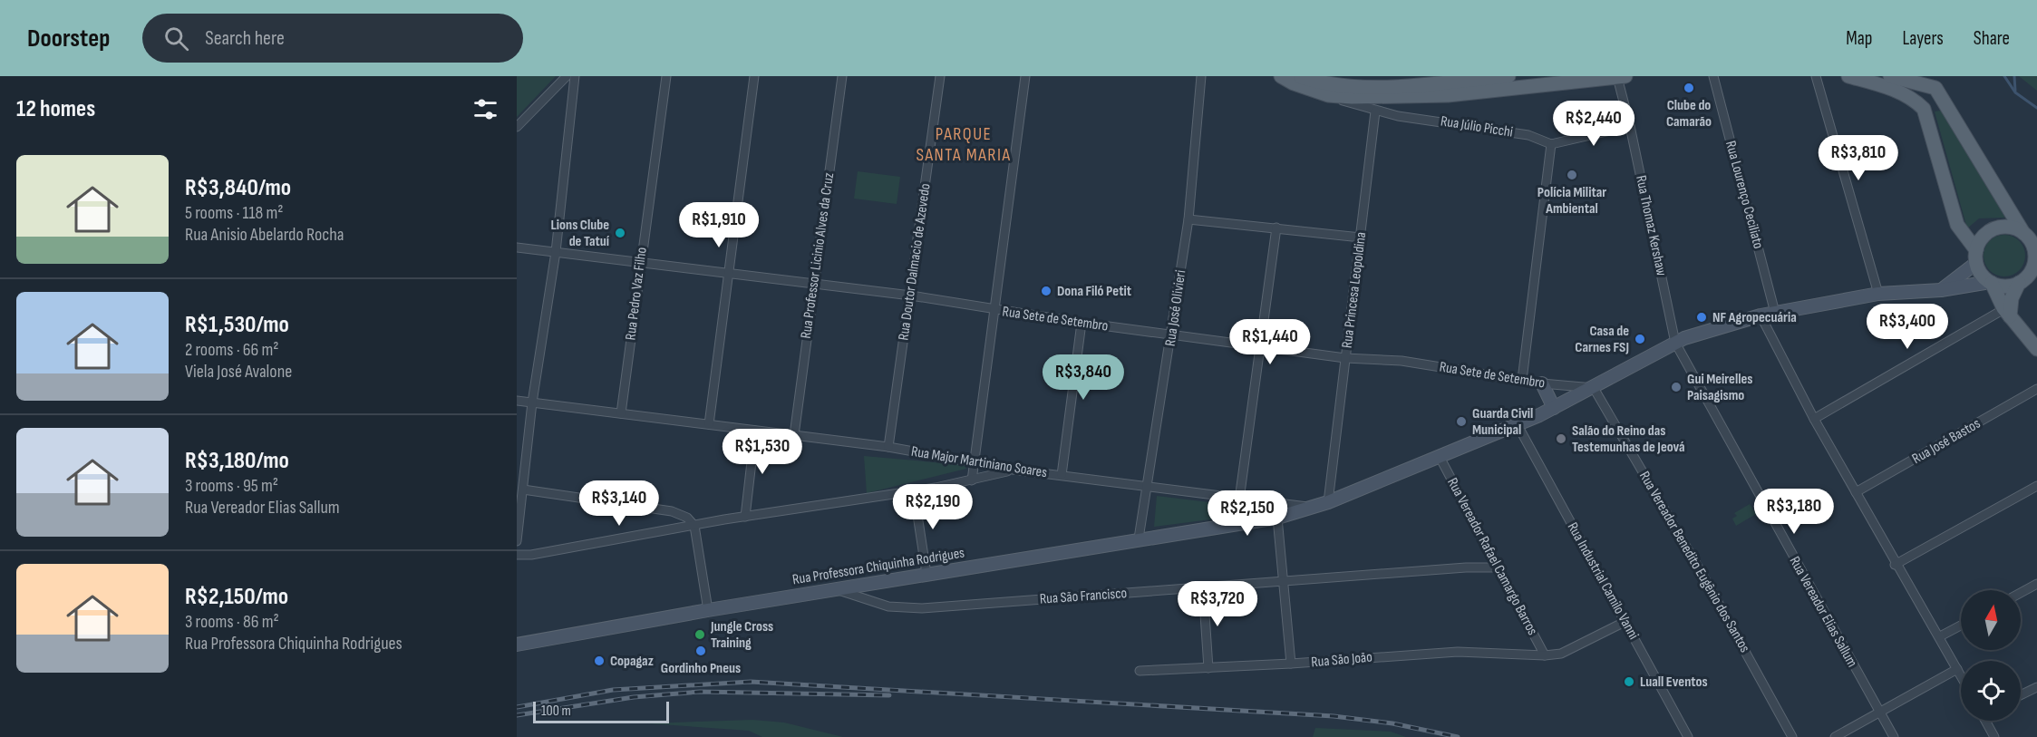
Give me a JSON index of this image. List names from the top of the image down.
{
  "streets": {
    "main road": ["Rua Professora Chiquinha Rodrigues"],
    "street": [
      "Rua Júlio Picchi",
      "Rua Lourenço Ceciliato",
      "Rua Thomaz Kershaw",
      "Rua Professor Licinio Alves da Cruz",
      "Rua Doutor Dalmacio de Azevedo",
      "Rua Princesa Leopoldina",
      "Rua Pedro Vaz Filho",
      "Rua José Olivieri",
      "Rua Sete de Setembro",
      "Rua José Bastos",
      "Rua Major Martiniano Soares",
      "Rua Vereador Rafael Camargo Barros",
      "Rua Vereador Benedito Eugênio dos Santos",
      "Rua Industrial Camilo Vanni",
      "Rua São Francisco",
      "Rua Vereador Elias Sallum",
      "Rua São João"
    ]
  },
  "crossings": [
    ["Rua Júlio Picchi", "Rua Princesa Leopoldina"],
    ["Rua Lourenço Ceciliato", "Rua Professora Chiquinha Rodrigues"],
    ["Rua Thomaz Kershaw", "Rua Professora Chiquinha Rodrigues"],
    ["Rua Thomaz Kershaw", "Rua Vereador Elias Sallum"],
    ["Rua Professor Licinio Alves da Cruz", "Rua Sete de Setembro"],
    ["Rua Professor Licinio Alves da Cruz", "Rua Major Martiniano Soares"],
    ["Rua Doutor Dalmacio de Azevedo", "Rua Sete de Setembro"],
    ["Rua Doutor Dalmacio de Azevedo", "Rua Major Martiniano Soares"],
    ["Rua Princesa Leopoldina", "Rua Sete de Setembro"],
    ["Rua Princesa Leopoldina", "Rua Professora Chiquinha Rodrigues"],
    ["Rua Pedro Vaz Filho", "Rua Sete de Setembro"],
    ["Rua Pedro Vaz Filho", "Rua Major Martiniano Soares"],
    ["Rua José Olivieri", "Rua Sete de Setembro"],
    ["Rua José Olivieri", "Rua Major Martiniano Soares"],
    ["Rua José Olivieri", "Rua Professora Chiquinha Rodrigues"],
    ["Rua Sete de Setembro", "Rua Vereador Benedito Eugênio dos Santos"],
    ["Rua Sete de Setembro", "Rua Professora Chiquinha Rodrigues"],
    ["Rua Major Martiniano Soares", "Rua Professora Chiquinha Rodrigues"],
    ["Rua Vereador Rafael Camargo Barros", "Rua Professora Chiquinha Rodrigues"],
    ["Rua Vereador Rafael Camargo Barros", "Rua São Francisco"],
    ["Rua Vereador Rafael Camargo Barros", "Rua São João"],
    ["Rua Vereador Benedito Eugênio dos Santos", "Rua Professora Chiquinha Rodrigues"],
    ["Rua Professora Chiquinha Rodrigues", "Rua Industrial Camilo Vanni"],
    ["Rua Professora Chiquinha Rodrigues", "Rua São Francisco"],
    ["Rua Professora Chiquinha Rodrigues", "Rua Vereador Elias Sallum"],
    ["Rua Industrial Camilo Vanni", "Rua São João"]
  ],
  "districts": ["PARQUE SANTA MARIA"],
  "places": [
    "Clube do Camarão",
    "Polícia Militar Ambiental",
    "Lions Clube de Tatuí",
    "Dona Filó Petit",
    "NF Agropecuária",
    "Casa de Carnes FSJ",
    "Gui Meirelles Paisagismo",
    "Guarda Civil Municipal",
    "Salão do Reino das Testemunhas de Jeová",
    "Jungle Cross Training",
    "Gordinho Pneus",
    "Copagaz",
    "Luall Eventos"
  ],
  "scale_bar": "100 m",
  "north": "top",
  "page": {
    "header": "Doorstep",
    "search": "Search here",
    "nav": ["Map", "Layers", "Share"],
    "heading": "12 homes",
    "price": [
      "R$2,440",
      "R$3,810",
      "R$1,910",
      "R$3,400",
      "R$1,440",
      "R$3,840",
      "R$1,530",
      "R$3,140",
      "R$2,190",
      "R$3,180",
      "R$2,150",
      "R$3,720"
    ],
    "list": [
      {
        "name": "R$3,840/mo",
        "note": "5 rooms · 118 m² · Rua Anisio Abelardo Rocha"
      },
      {
        "name": "R$1,530/mo",
        "note": "2 rooms · 66 m² · Viela José Avalone"
      },
      {
        "name": "R$3,180/mo",
        "note": "3 rooms · 95 m² · Rua Vereador Elias Sallum"
      },
      {
        "name": "R$2,150/mo",
        "note": "3 rooms · 86 m² · Rua Professora Chiquinha Rodrigues"
      }
    ],
    "scale": "100 m"
  }
}
